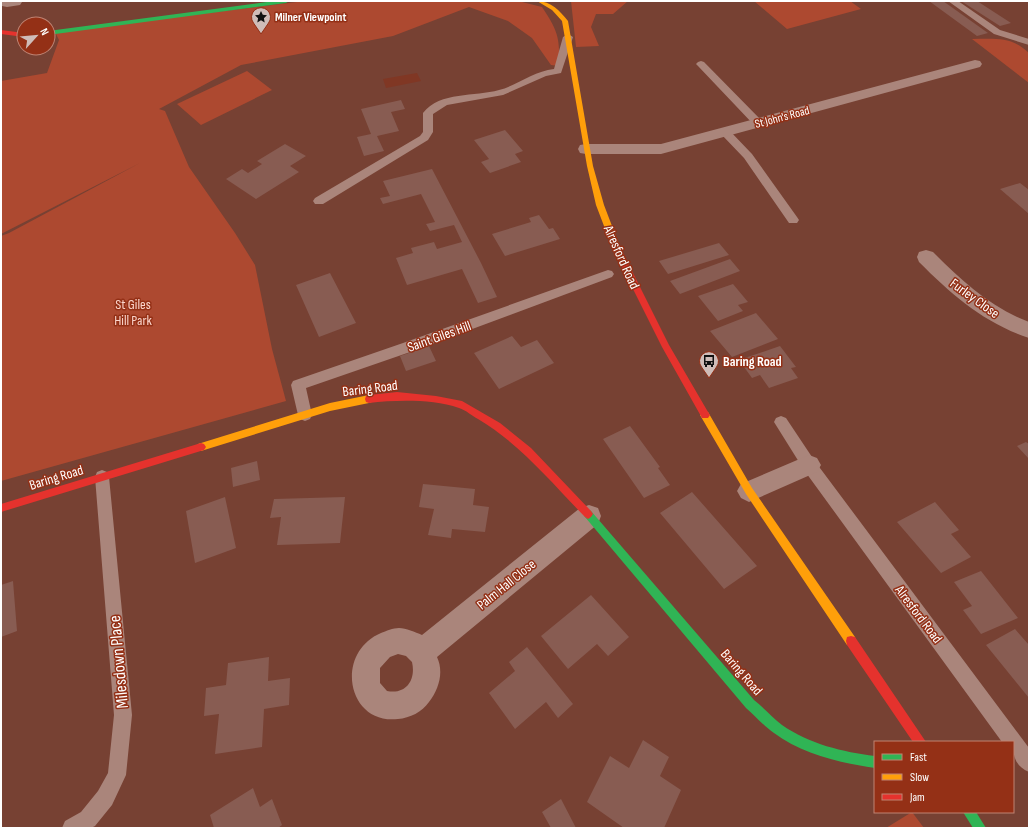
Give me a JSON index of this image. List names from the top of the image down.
{
  "streets": {
    "main road": ["Alresford Road", "Baring Road"],
    "street": ["St John's Road", "Furley Close", "Palm Hall Close"],
    "lane": ["Saint Giles Hill", "Milesdown Place"]
  },
  "crossings": [
    ["St John's Road", "Alresford Road"],
    ["Saint Giles Hill", "Baring Road"],
    ["Baring Road", "Palm Hall Close"],
    ["Baring Road", "Milesdown Place"]
  ],
  "parks": ["St Giles Hill Park"],
  "places": {
    "place": ["Milner Viewpoint"],
    "bus stop": ["Baring Road"]
  },
  "legend": ["Fast", "Slow", "Jam"],
  "north": "top right"
}
